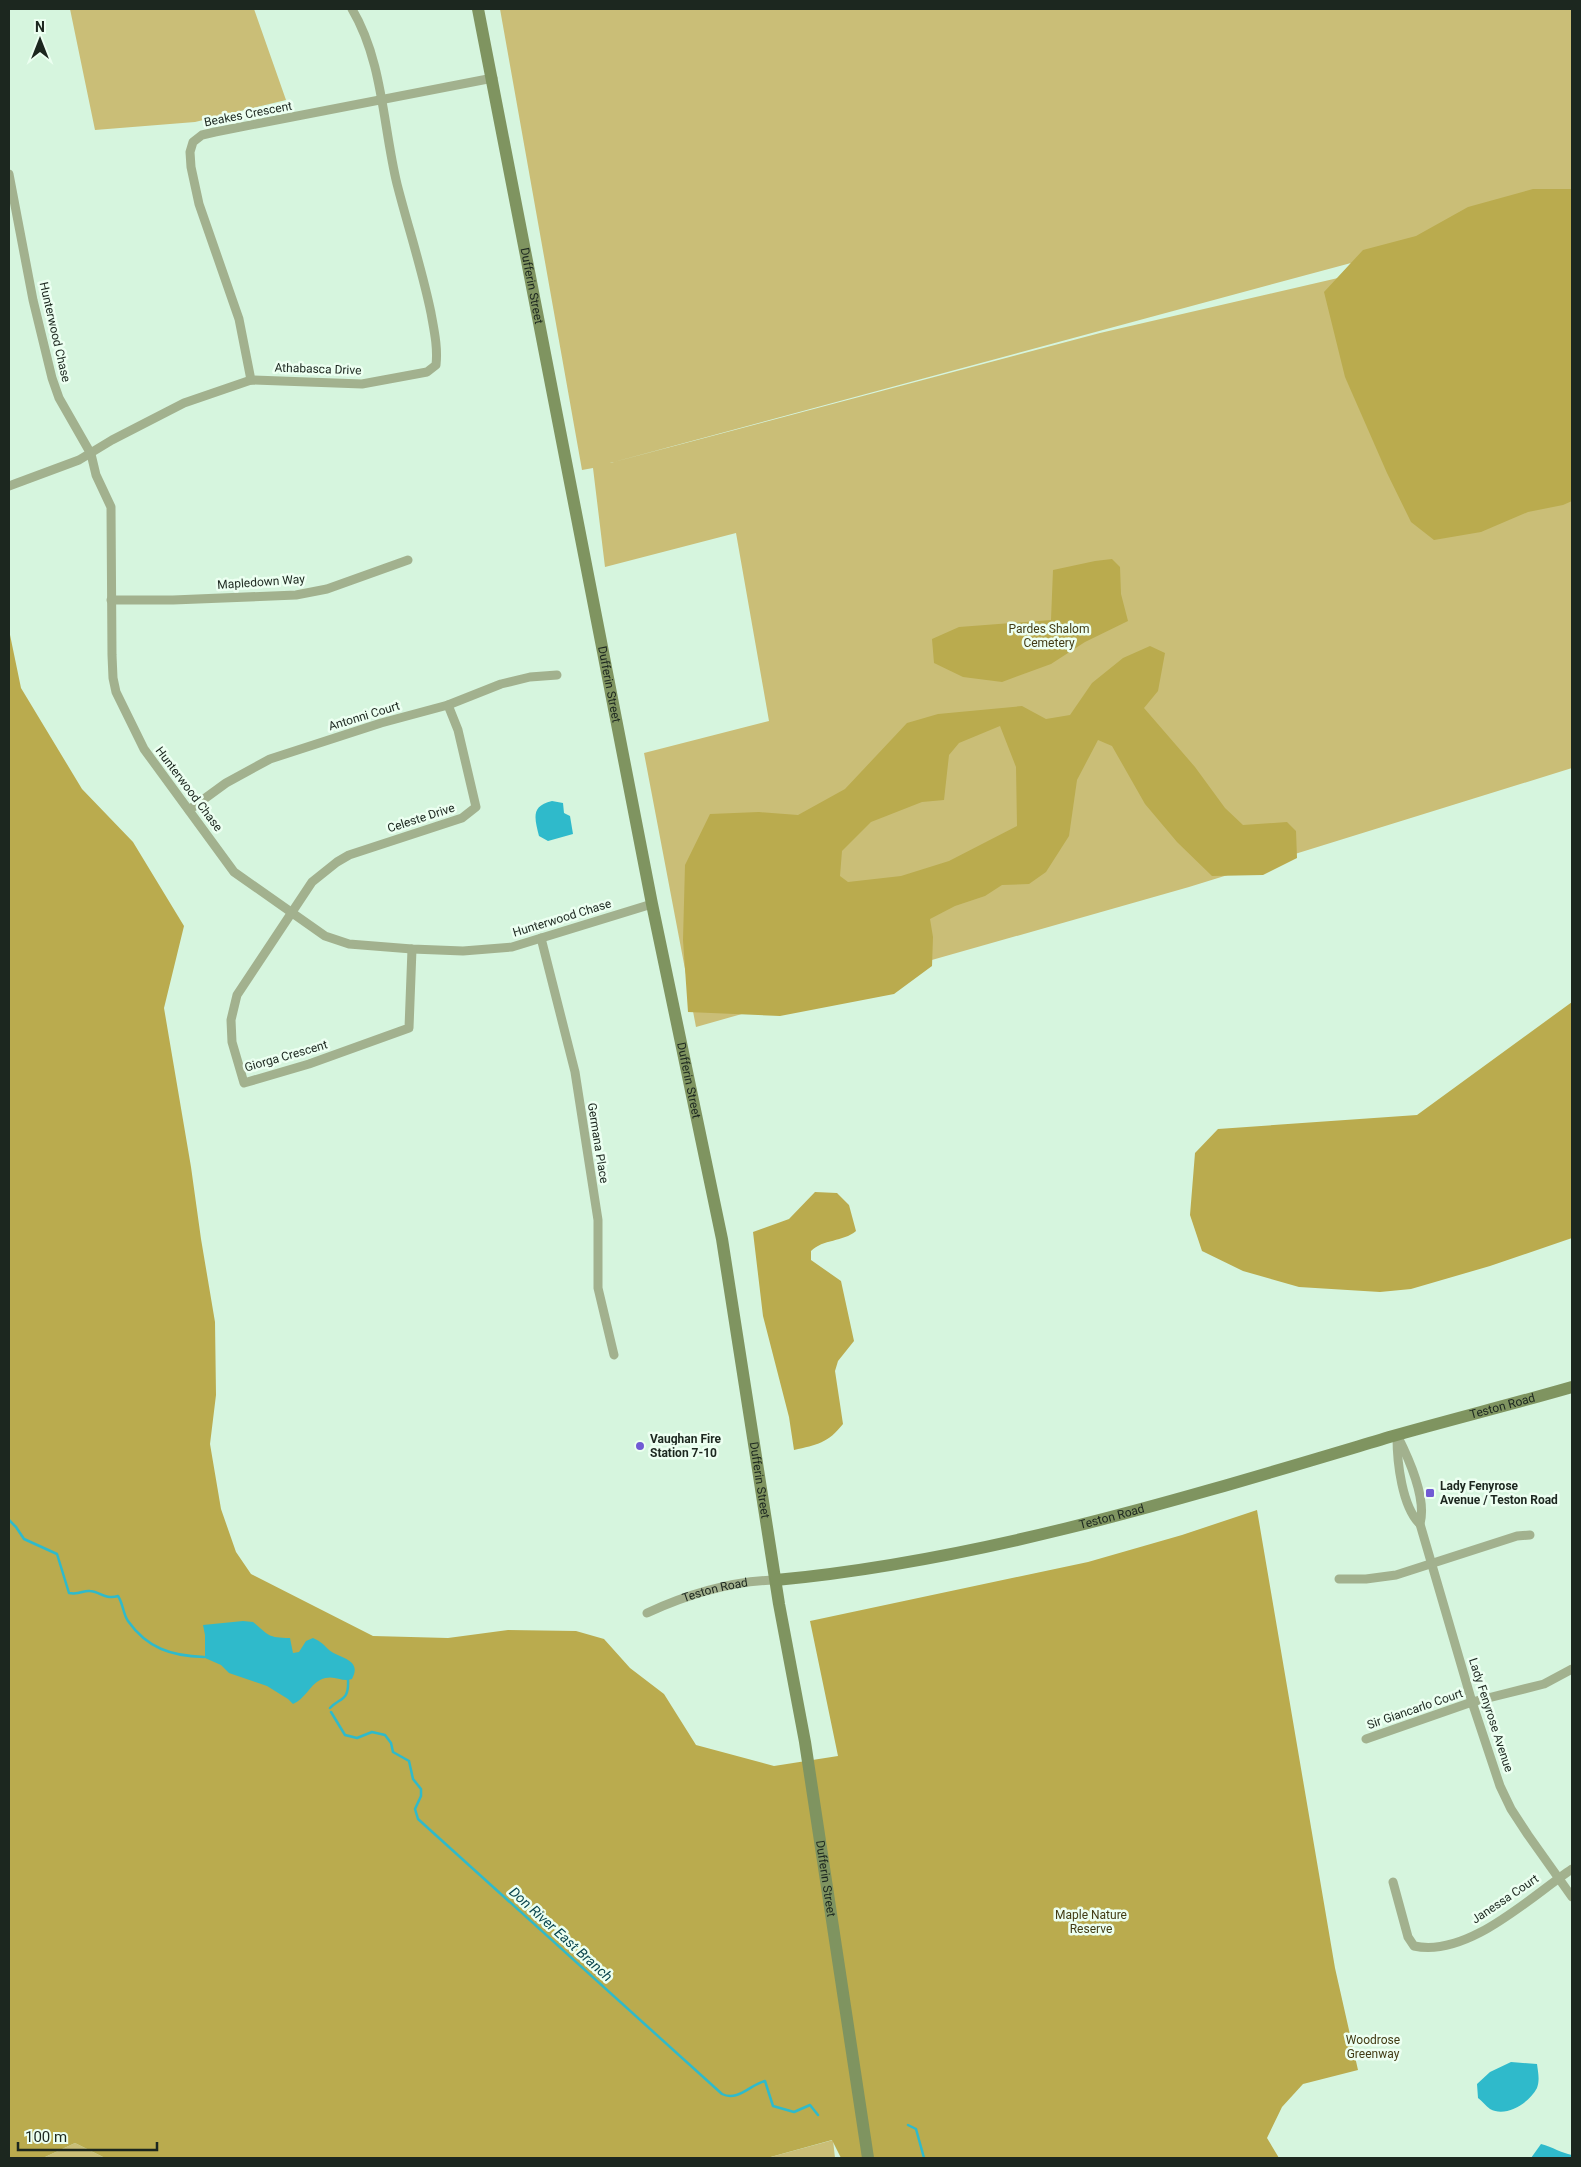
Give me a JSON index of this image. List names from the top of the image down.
{
  "streets": {
    "main road": ["Dufferin Street", "Teston Road"],
    "street": [
      "Beakes Crescent",
      "Hunterwood Chase",
      "Athabasca Drive",
      "Mapledown Way",
      "Antonni Court",
      "Celeste Drive",
      "Giorga Crescent",
      "Germana Place",
      "Sir Giancarlo Court",
      "Lady Fenyrose Avenue",
      "Janessa Court"
    ]
  },
  "crossings": [
    ["Beakes Crescent", "Dufferin Street"],
    ["Beakes Crescent", "Athabasca Drive"],
    ["Dufferin Street", "Hunterwood Chase"],
    ["Dufferin Street", "Teston Road"],
    ["Hunterwood Chase", "Athabasca Drive"],
    ["Hunterwood Chase", "Mapledown Way"],
    ["Hunterwood Chase", "Antonni Court"],
    ["Hunterwood Chase", "Celeste Drive"],
    ["Hunterwood Chase", "Giorga Crescent"],
    ["Hunterwood Chase", "Germana Place"],
    ["Antonni Court", "Celeste Drive"],
    ["Celeste Drive", "Giorga Crescent"],
    ["Teston Road", "Lady Fenyrose Avenue"],
    ["Sir Giancarlo Court", "Lady Fenyrose Avenue"],
    ["Lady Fenyrose Avenue", "Janessa Court"]
  ],
  "water": ["Don River East Branch"],
  "parks": ["Pardes Shalom Cemetery", "Maple Nature Reserve", "Woodrose Greenway"],
  "places": {
    "other": ["Vaughan Fire Station 7-10"],
    "transit": ["Lady Fenyrose Avenue / Teston Road"]
  },
  "scale_bar": "100 m",
  "north": "top"
}
